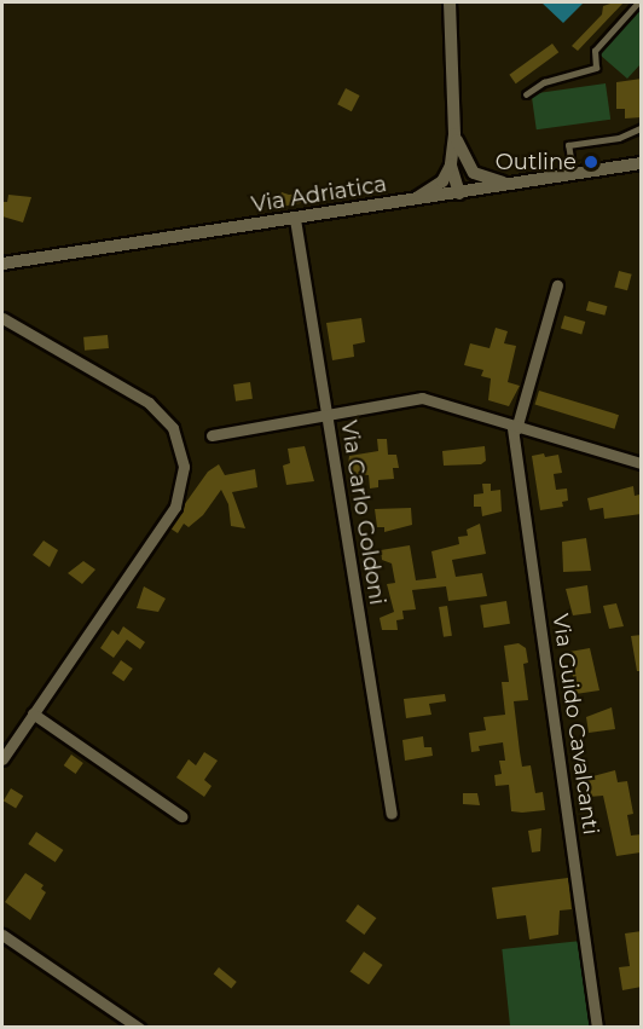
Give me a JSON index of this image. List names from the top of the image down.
{
  "streets": {
    "street": ["Via Adriatica", "Via Carlo Goldoni", "Via Guido Cavalcanti"]
  },
  "crossings": [
    ["Via Adriatica", "Via Carlo Goldoni"]
  ],
  "places": ["Outline"]
}
